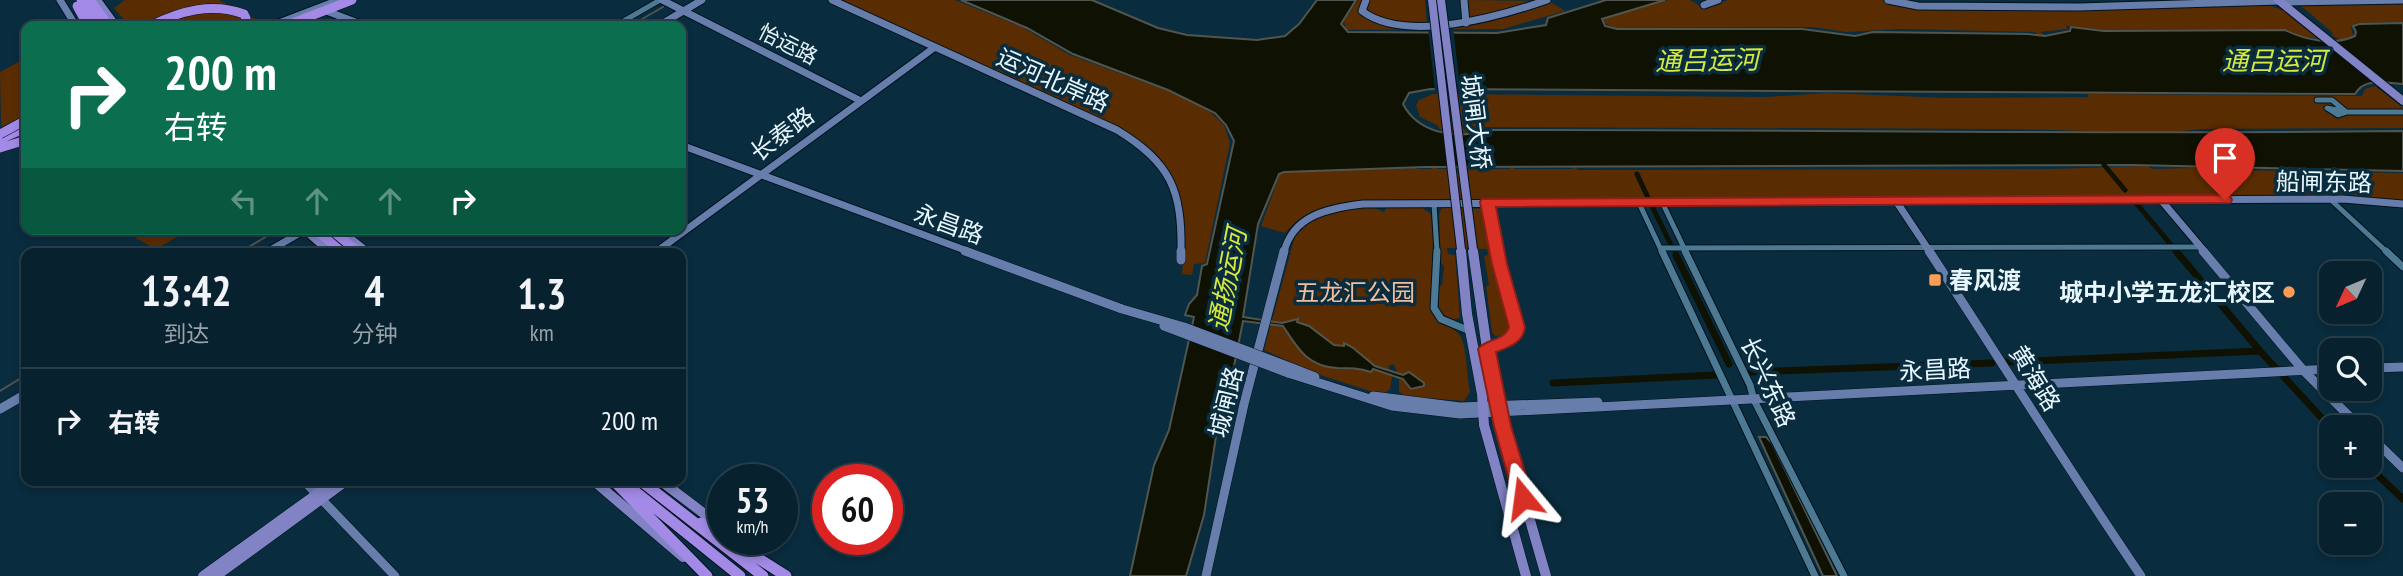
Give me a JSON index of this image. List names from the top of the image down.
{
  "streets": {
    "main road": ["城闸大桥"],
    "street": [
      "怡运路",
      "运河北岸路",
      "长泰路",
      "船闸东路",
      "永昌路",
      "黄海路",
      "长兴东路",
      "城闸路"
    ]
  },
  "crossings": [
    ["怡运路", "长泰路"],
    ["运河北岸路", "长泰路"],
    ["城闸大桥", "永昌路"],
    ["长泰路", "永昌路"],
    ["船闸东路", "黄海路"],
    ["船闸东路", "长兴东路"],
    ["船闸东路", "城闸路"],
    ["永昌路", "黄海路"],
    ["永昌路", "长兴东路"]
  ],
  "water": ["通吕运河", "通扬运河"],
  "parks": ["五龙汇公园"],
  "places": {
    "transit": ["春风渡"],
    "other": ["城中小学五龙汇校区"]
  },
  "north": "bottom left",
  "page": {
    "turn": ["200 m", "右转"],
    "eta": [
      "13:42",
      "到达",
      "4",
      "分钟",
      "1.3",
      "km"
    ],
    "map_buttons": ["+", "−"],
    "list": [
      {
        "name": "右转",
        "value": "200 m"
      }
    ],
    "speed": "53 km/h",
    "limit": "60"
  }
}
